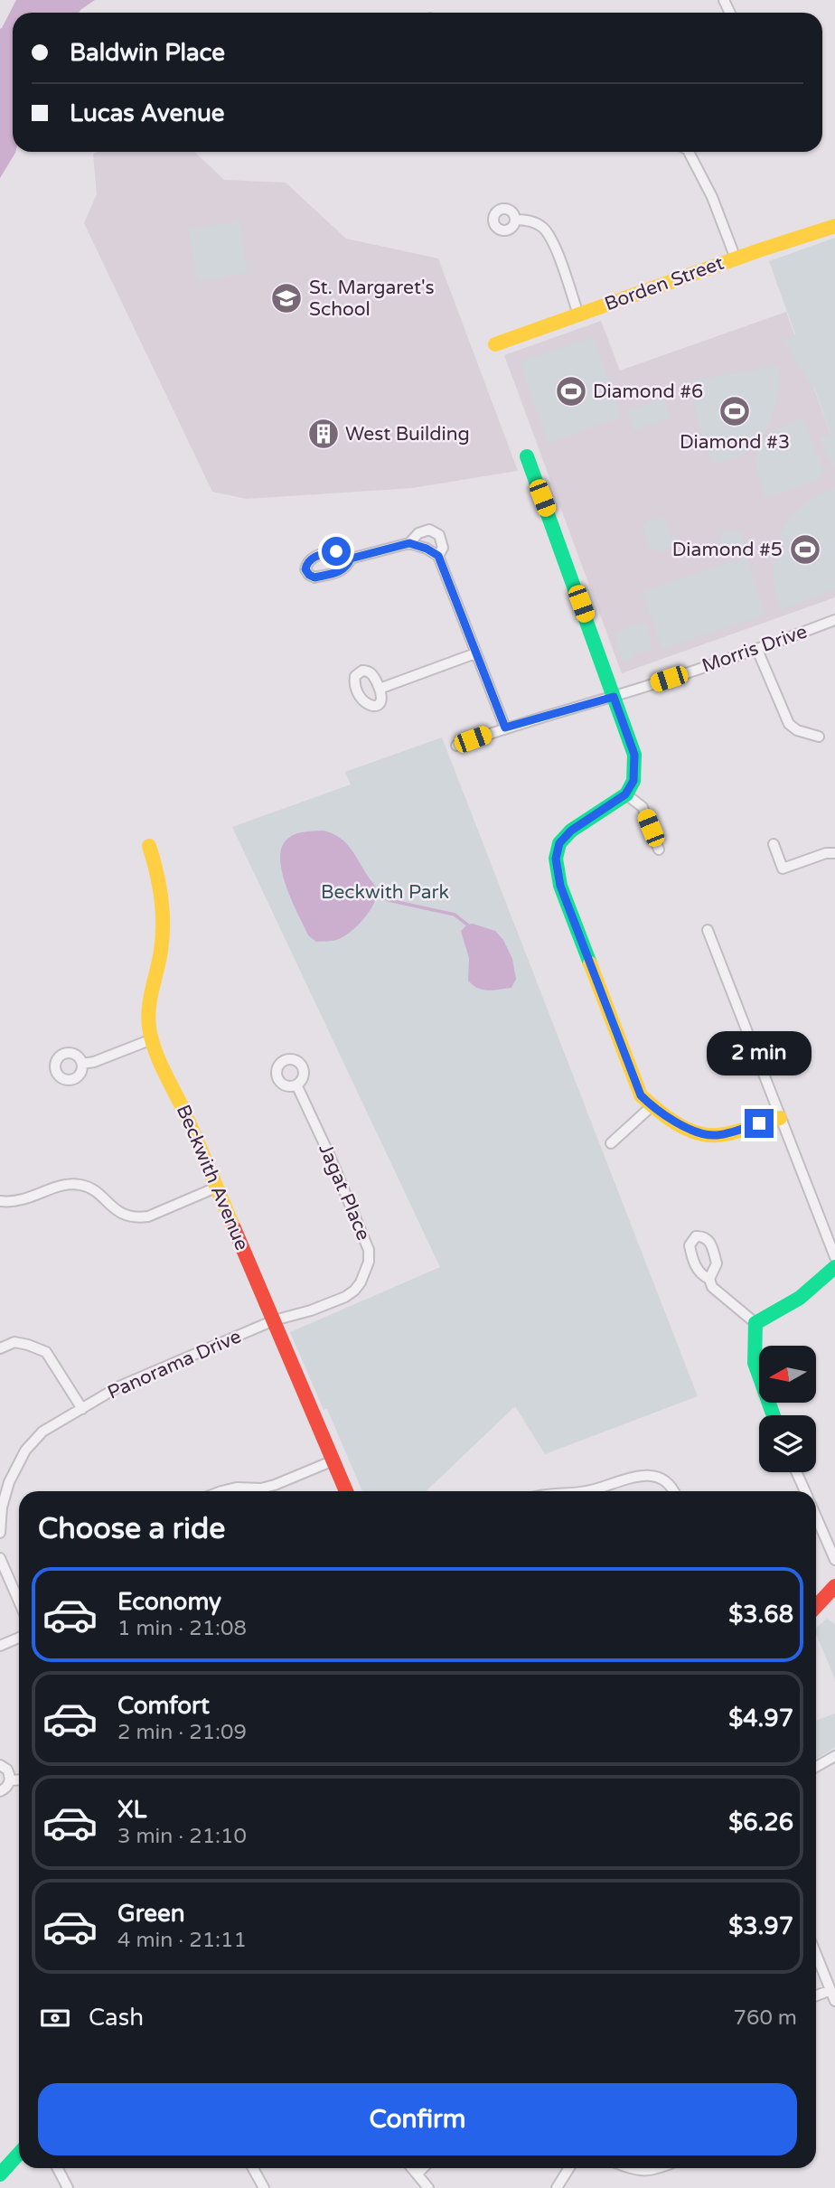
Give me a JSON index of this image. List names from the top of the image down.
{
  "streets": {
    "street": [
      "Borden Street",
      "Morris Drive",
      "Beckwith Avenue",
      "Jagat Place",
      "Panorama Drive"
    ]
  },
  "crossings": [
    ["Beckwith Avenue", "Jagat Place"],
    ["Beckwith Avenue", "Panorama Drive"],
    ["Jagat Place", "Panorama Drive"]
  ],
  "parks": ["Beckwith Park"],
  "places": {
    "school or university": ["St. Margaret's School"],
    "sports": ["Diamond #6", "Diamond #3", "Diamond #5"],
    "building": ["West Building"]
  },
  "north": "left",
  "page": {
    "banner": ["Baldwin Place", "Lucas Avenue"],
    "bubble": "2 min",
    "heading": "Choose a ride",
    "list": [
      {
        "name": "Economy",
        "note": "1 min · 21:08",
        "value": "$3.68"
      },
      {
        "name": "Comfort",
        "note": "2 min · 21:09",
        "value": "$4.97"
      },
      {
        "name": "XL",
        "note": "3 min · 21:10",
        "value": "$6.26"
      },
      {
        "name": "Green",
        "note": "4 min · 21:11",
        "value": "$3.97"
      }
    ],
    "pay": ["Cash", "760 m"],
    "buttons": "Confirm"
  }
}
